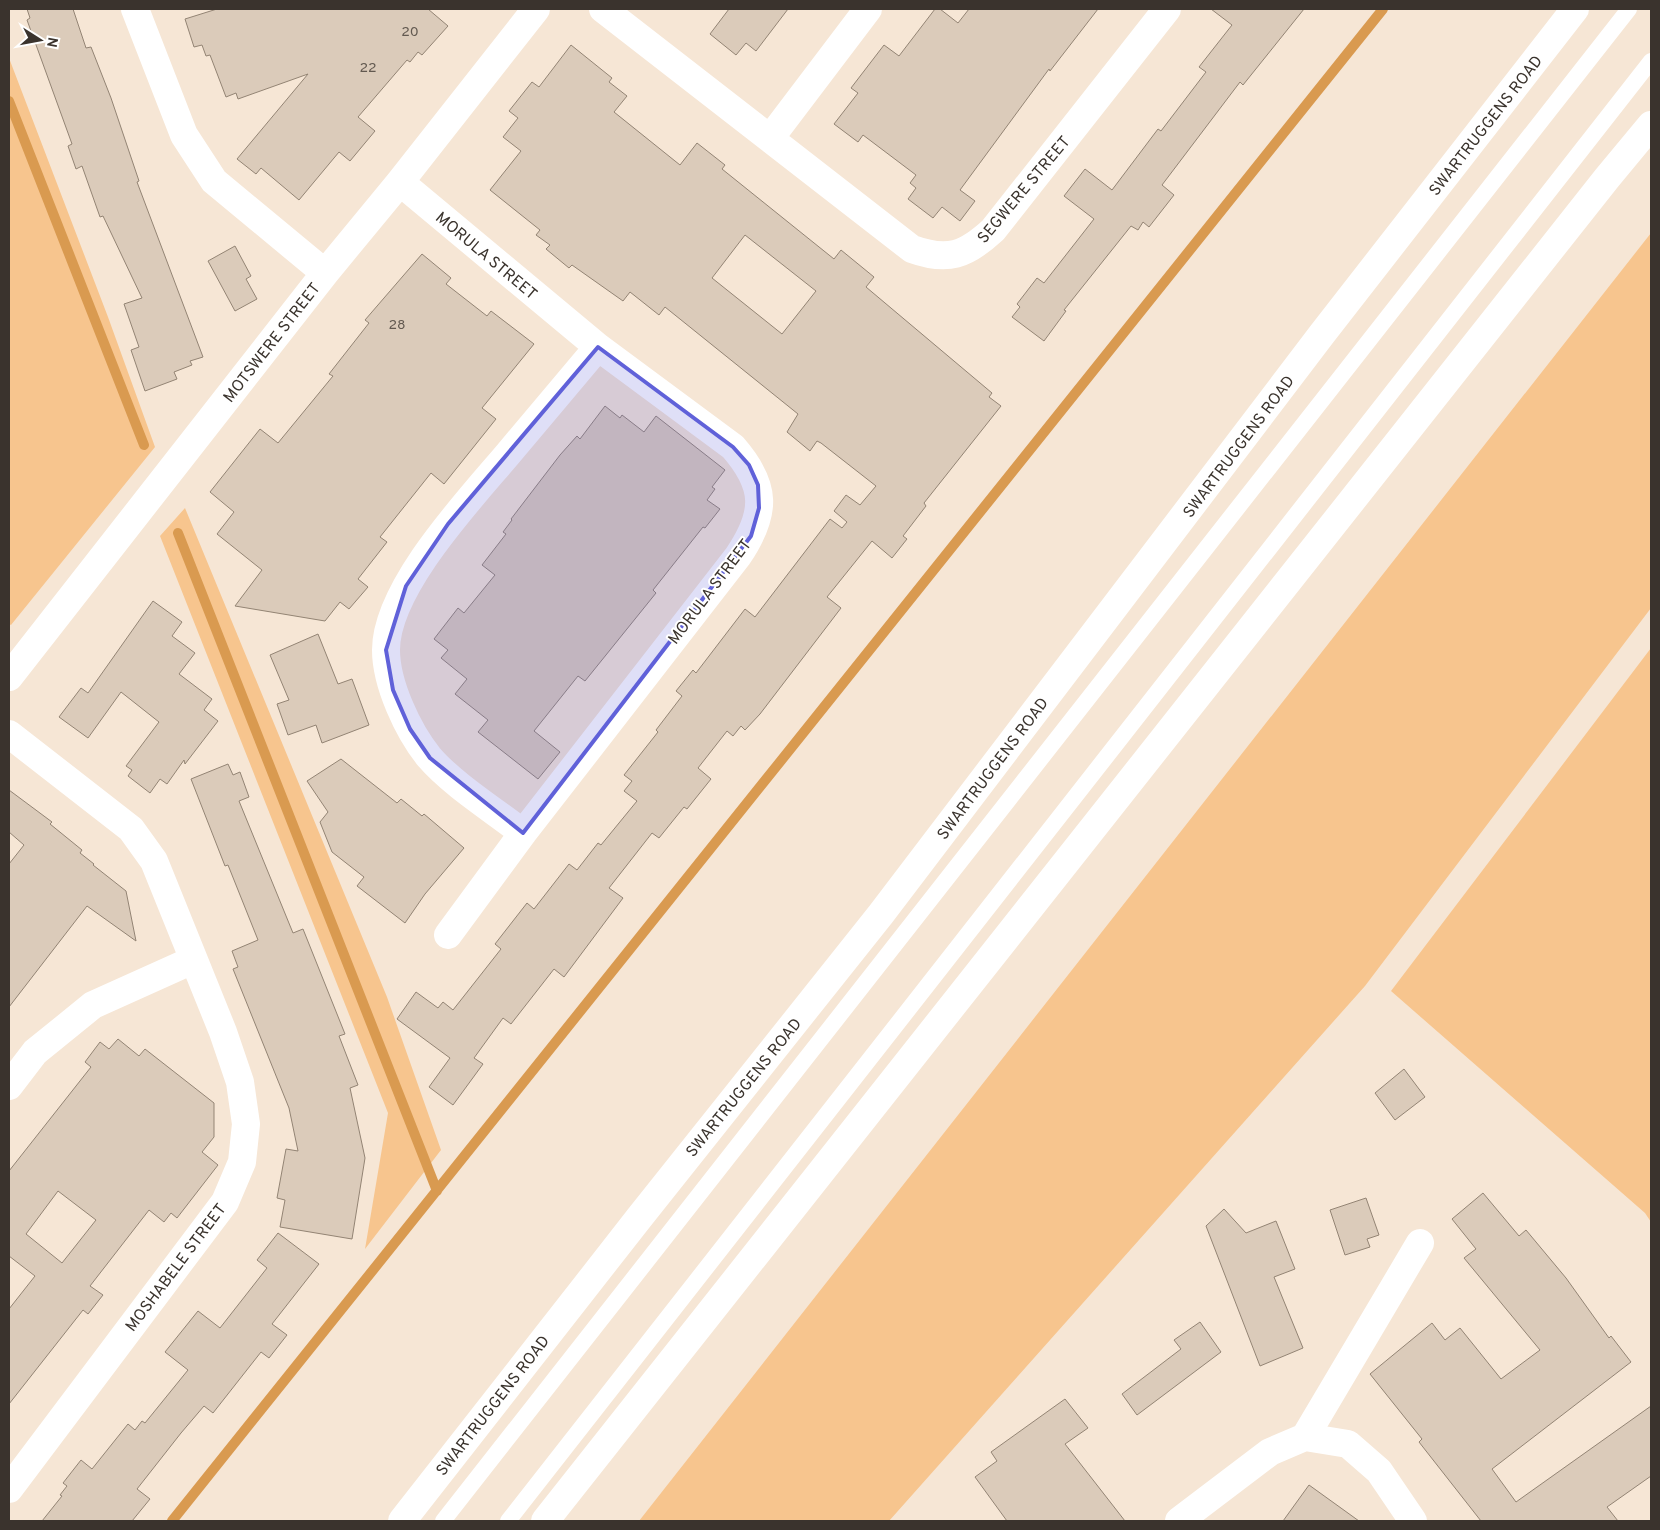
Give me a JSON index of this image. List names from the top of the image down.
{
  "streets": {
    "street": [
      "SWARTRUGGENS ROAD",
      "SEGWERE STREET",
      "MORULA STREET",
      "MOTSWERE STREET",
      "MOSHABELE STREET"
    ]
  },
  "crossings": [
    ["MORULA STREET", "MOTSWERE STREET"]
  ],
  "house_numbers": ["20", "22", "28"],
  "north": "right"
}
